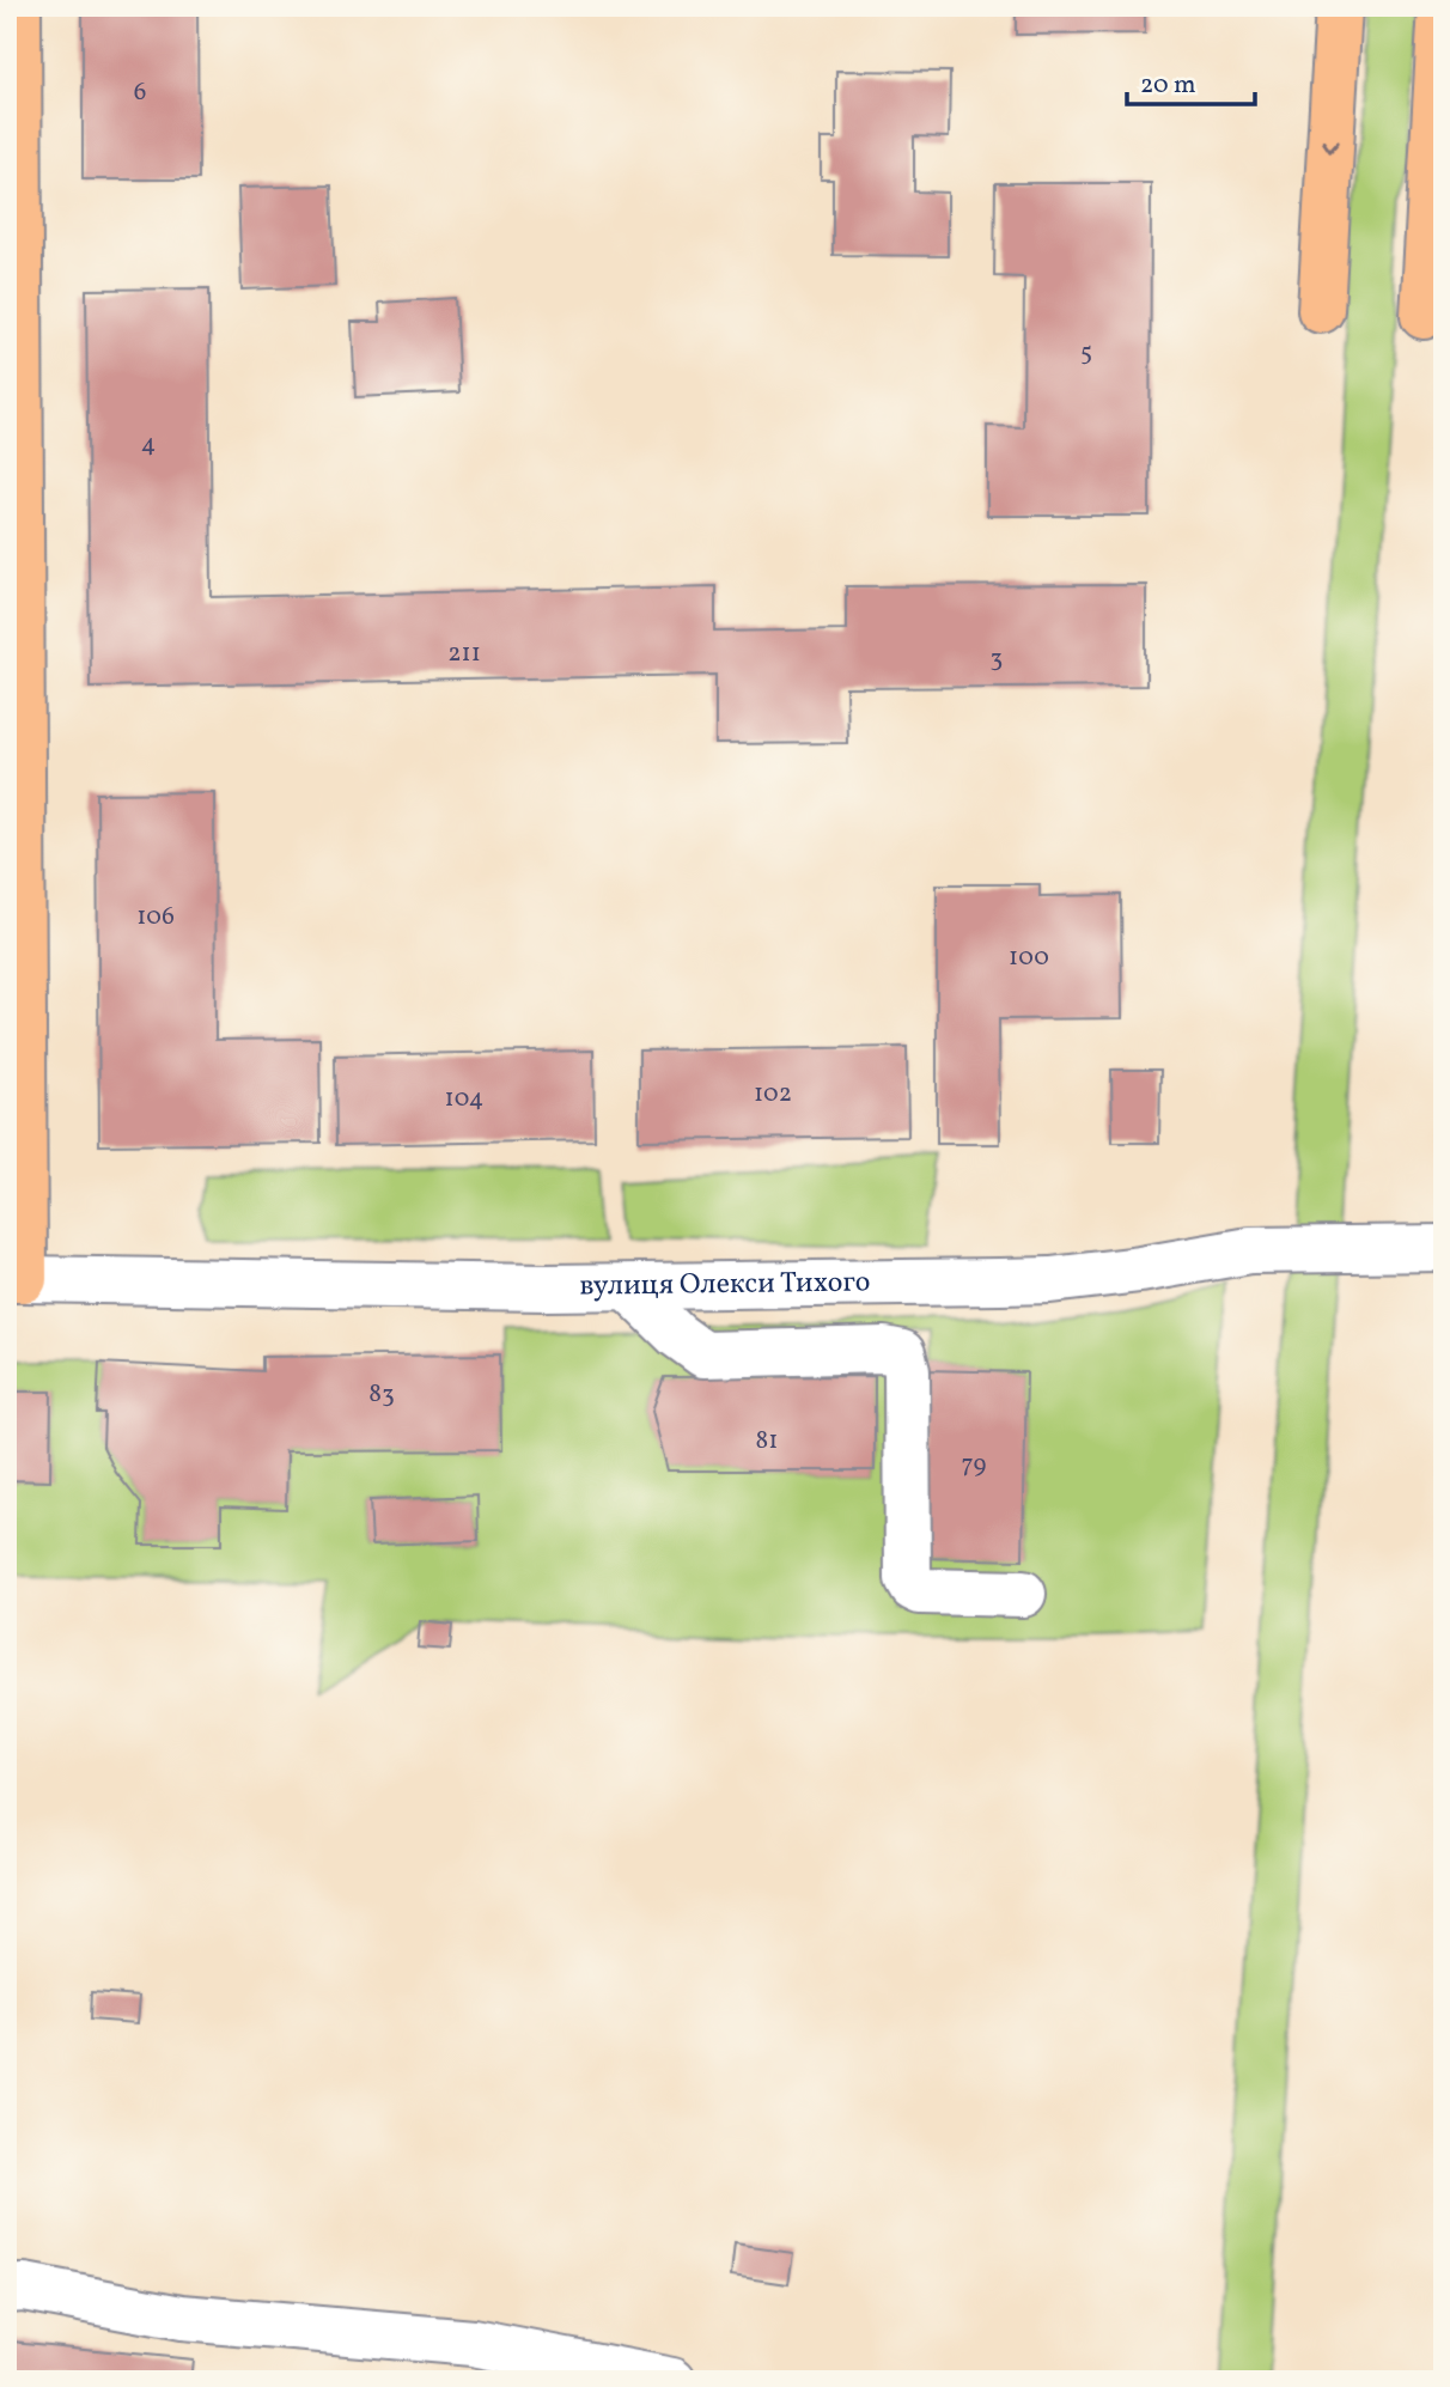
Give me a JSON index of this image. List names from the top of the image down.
{
  "streets": {
    "street": ["вулиця Олекси Тихого"]
  },
  "house_numbers": [
    "6",
    "5",
    "4",
    "211",
    "3",
    "106",
    "100",
    "102",
    "104",
    "83",
    "81",
    "79"
  ],
  "scale_bar": "20 m"
}
